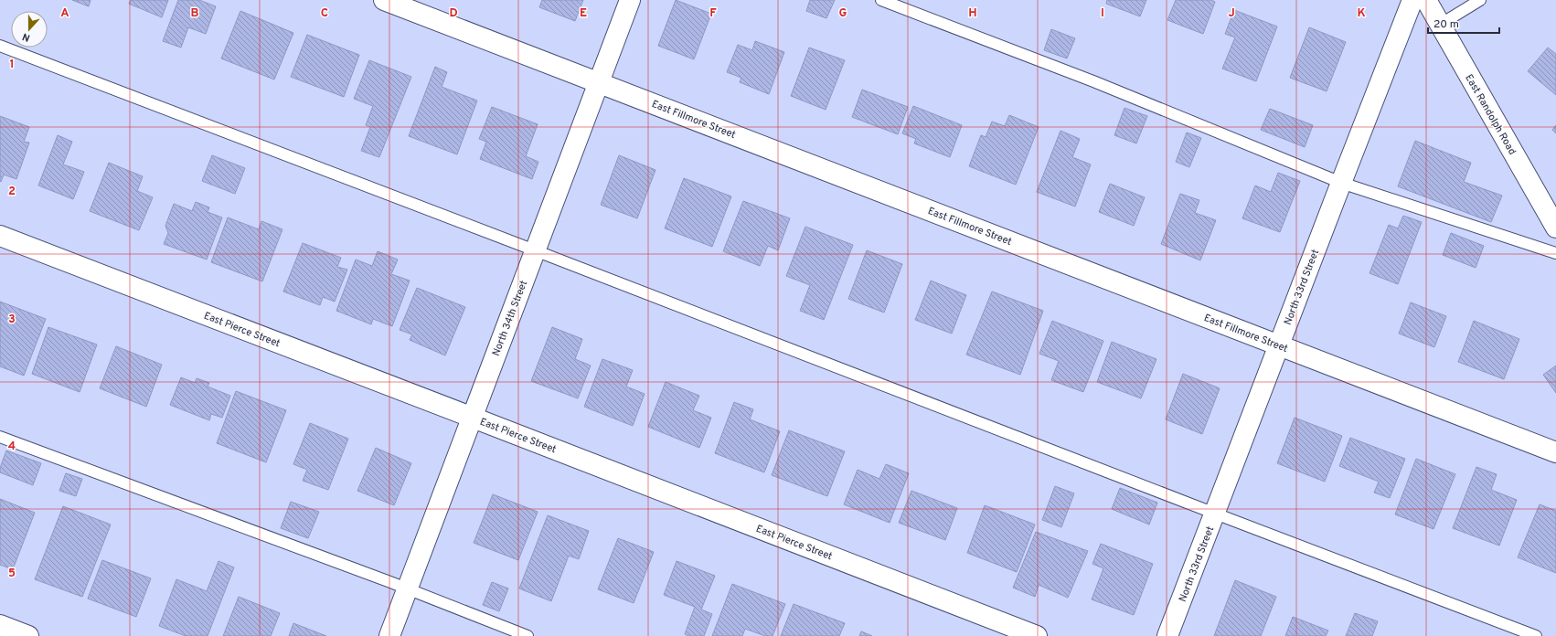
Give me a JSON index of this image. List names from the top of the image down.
{
  "streets": {
    "street": [
      "East Randolph Road",
      "East Fillmore Street",
      "North 33rd Street",
      "North 34th Street",
      "East Pierce Street"
    ]
  },
  "crossings": [
    ["East Fillmore Street", "North 33rd Street"],
    ["East Fillmore Street", "North 34th Street"],
    ["North 34th Street", "East Pierce Street"]
  ],
  "scale_bar": "20 m",
  "north": "bottom",
  "grid": {
    "columns": [
      "A",
      "B",
      "C",
      "D",
      "E",
      "F",
      "G",
      "H",
      "I",
      "J",
      "K"
    ],
    "rows": [
      "1",
      "2",
      "3",
      "4",
      "5"
    ]
  }
}
